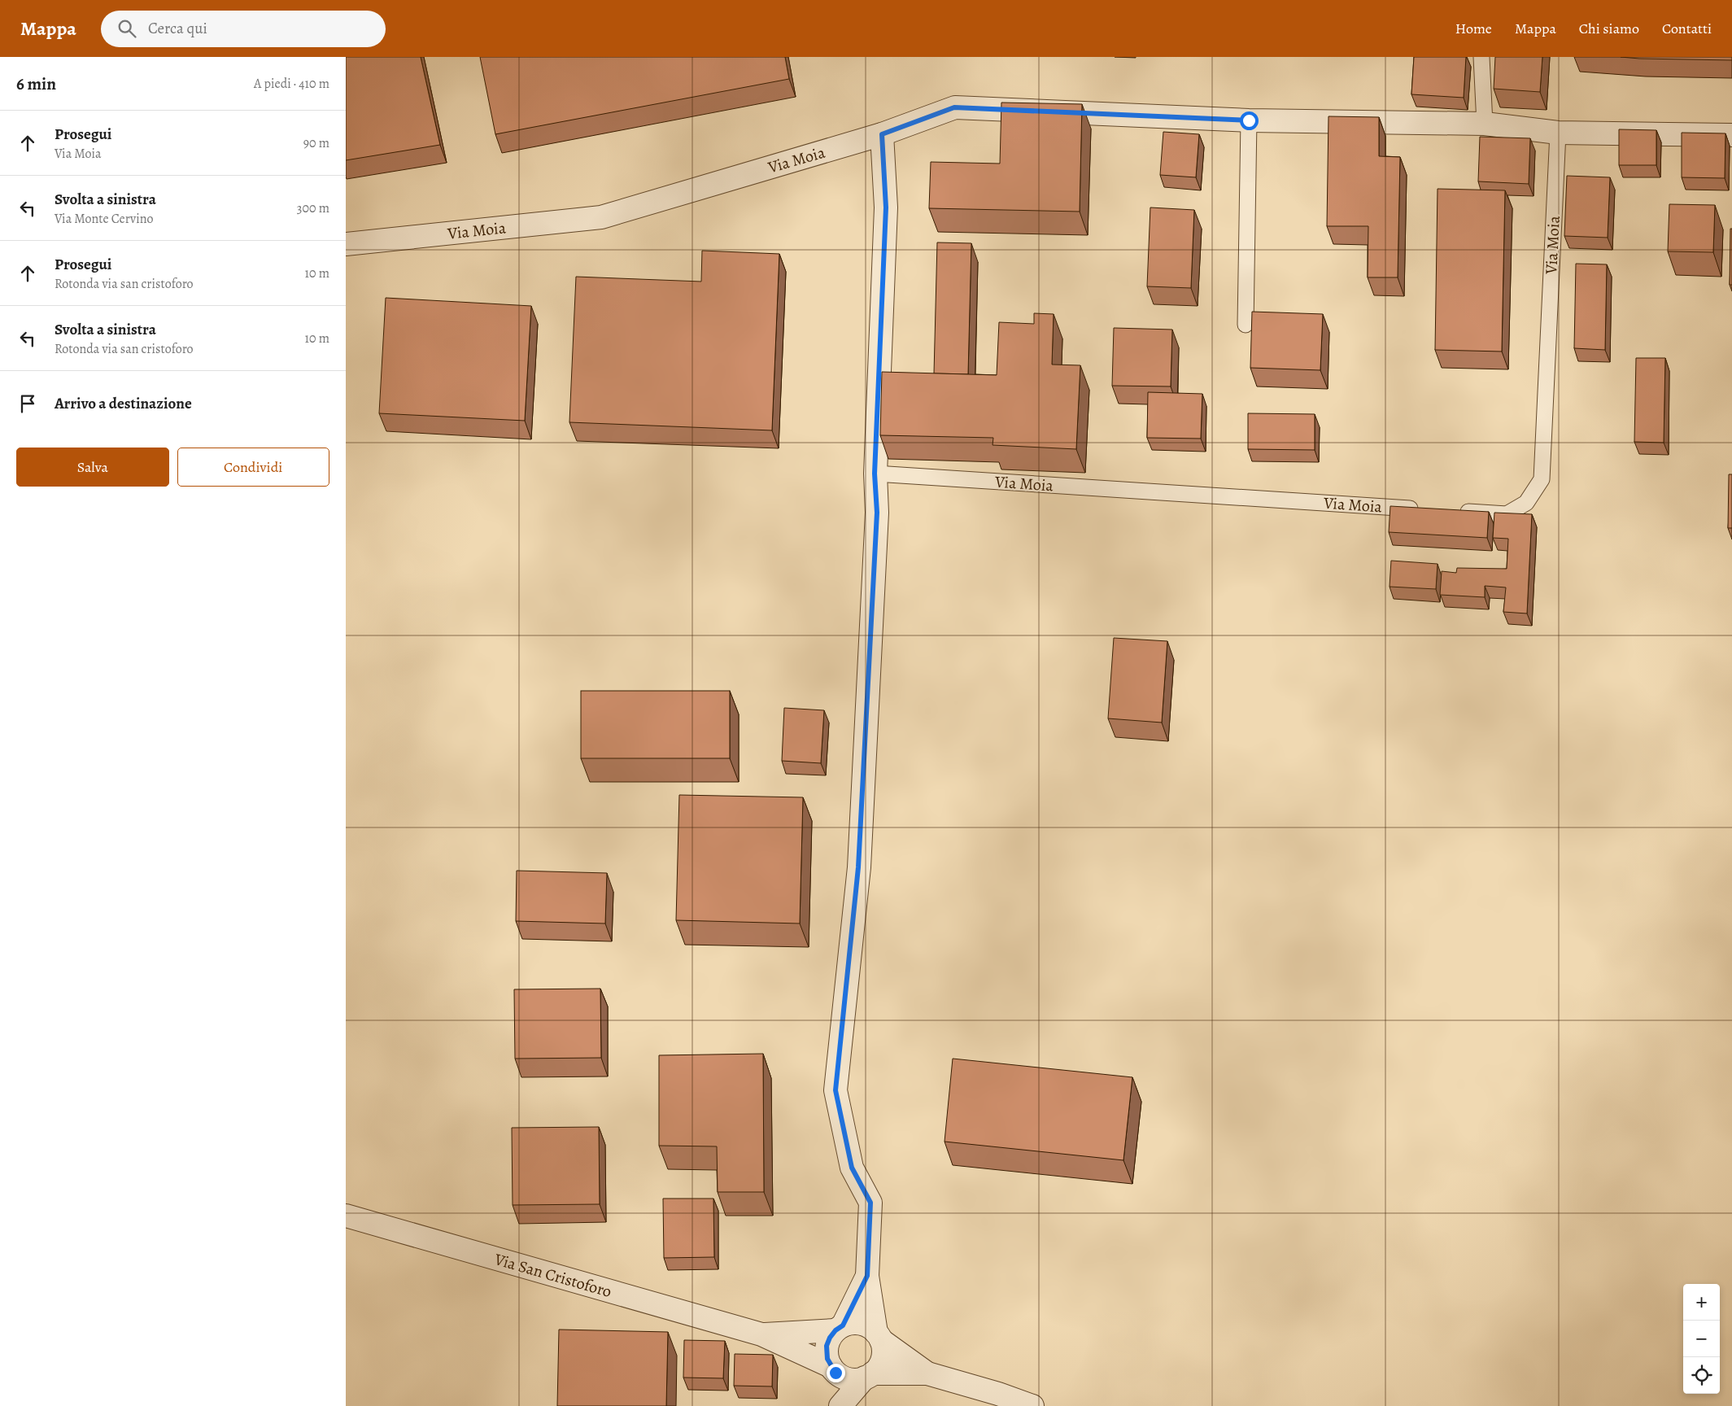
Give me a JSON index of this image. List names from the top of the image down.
{
  "streets": {
    "street": ["Via Moia", "Via San Cristoforo"]
  },
  "page": {
    "header": "Mappa",
    "search": "Cerca qui",
    "nav": [
      "Home",
      "Mappa",
      "Chi siamo",
      "Contatti"
    ],
    "heading": ["6 min", "A piedi · 410 m"],
    "list": [
      ["Prosegui", "Via Moia", "90 m"],
      ["Svolta a sinistra", "Via Monte Cervino", "300 m"],
      ["Prosegui", "Rotonda via san cristoforo", "10 m"],
      ["Svolta a sinistra", "Rotonda via san cristoforo", "10 m"],
      "Arrivo a destinazione"
    ],
    "buttons": ["Salva", "Condividi"],
    "map_buttons": ["+", "−"]
  }
}
